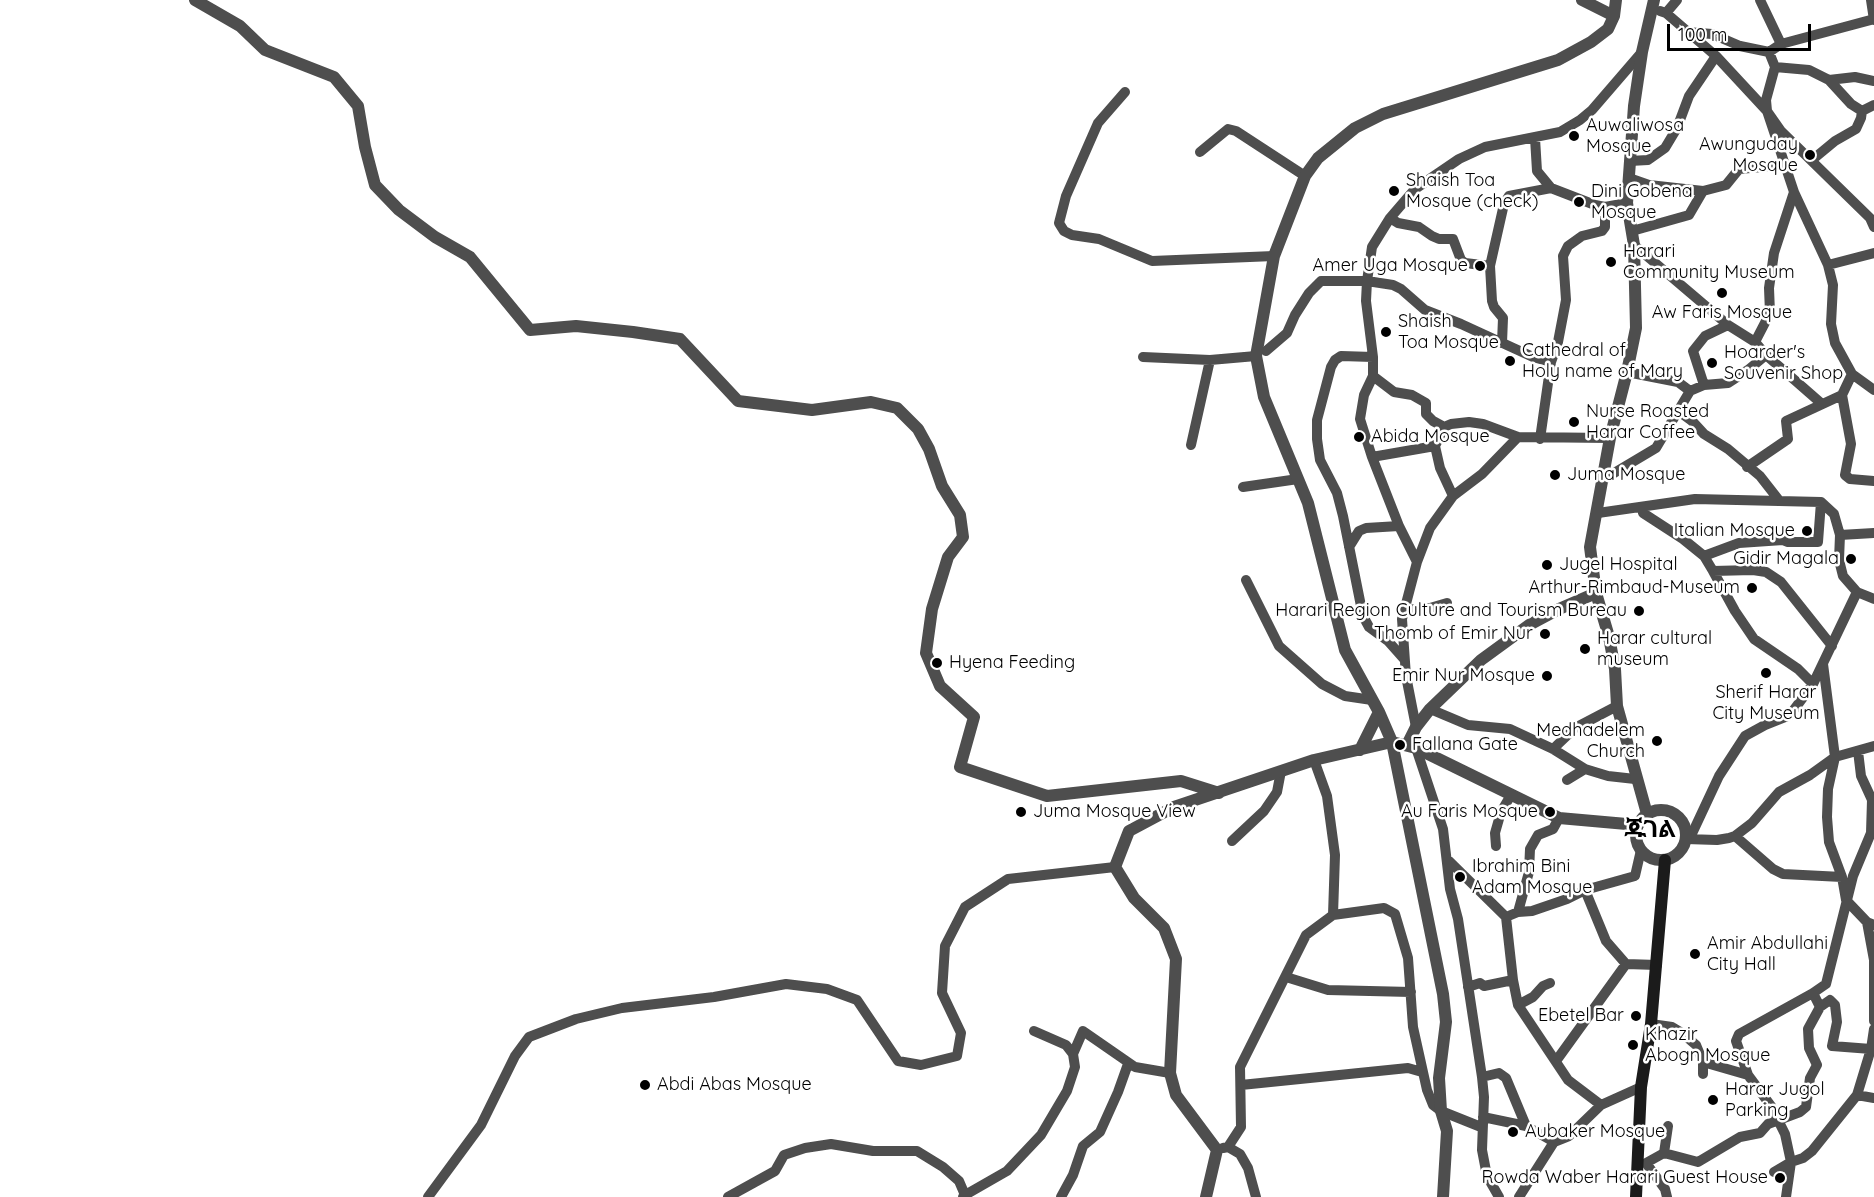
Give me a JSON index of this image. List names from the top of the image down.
{
  "districts": ["ጁገል"],
  "places": [
    "Auwaliwosa Mosque",
    "Awunguday Mosque",
    "Shaish Toa Mosque (check)",
    "Dini Gobena Mosque",
    "Harari Community Museum",
    "Amer Uga Mosque",
    "Aw Faris Mosque",
    "Shaish Toa Mosque",
    "Cathedral of Holy name of Mary",
    "Hoarder's Souvenir Shop",
    "Nurse Roasted Harar Coffee",
    "Abida Mosque",
    "Juma Mosque",
    "Italian Mosque",
    "Gidir Magala",
    "Jugel Hospital",
    "Arthur-Rimbaud-Museum",
    "Harari Region Culture and Tourism Bureau",
    "Thomb of Emir Nur",
    "Harar cultural museum",
    "Hyena Feeding",
    "Sherif Harar City Museum",
    "Emir Nur Mosque",
    "Medhadelem Church",
    "Fallana Gate",
    "Juma Mosque View",
    "Au Faris Mosque",
    "Ibrahim Bini Adam Mosque",
    "Amir Abdullahi City Hall",
    "Ebetel Bar",
    "Khazir Abogn Mosque",
    "Abdi Abas Mosque",
    "Harar Jugol Parking",
    "Aubaker Mosque",
    "Rowda Waber Harari Guest House"
  ],
  "scale_bar": "100 m"
}
